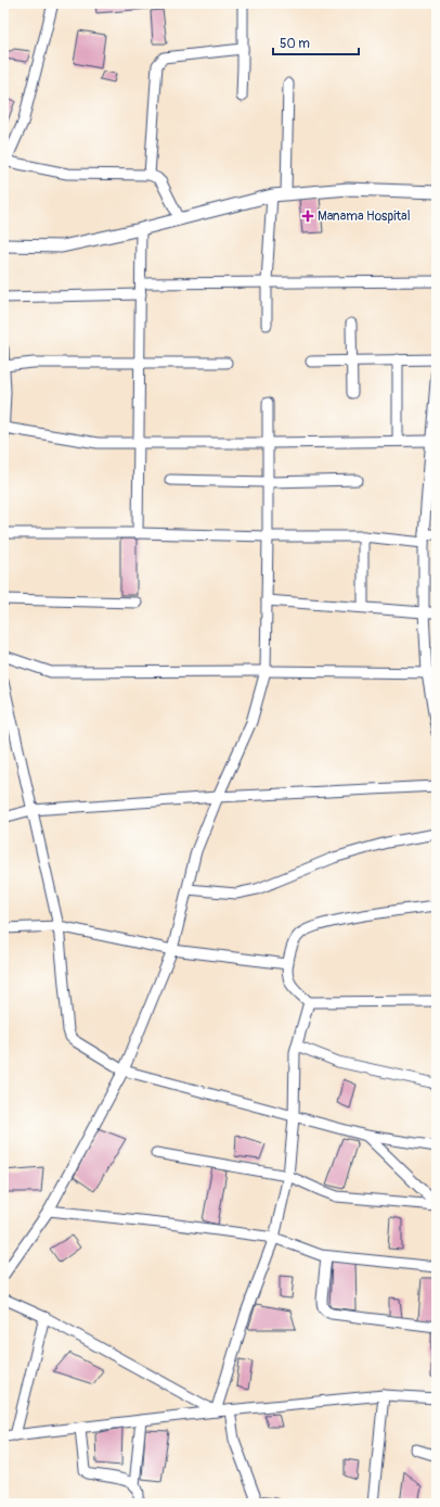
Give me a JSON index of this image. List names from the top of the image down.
{
  "places": {
    "health": ["Manama Hospital"]
  },
  "scale_bar": "50 m"
}
